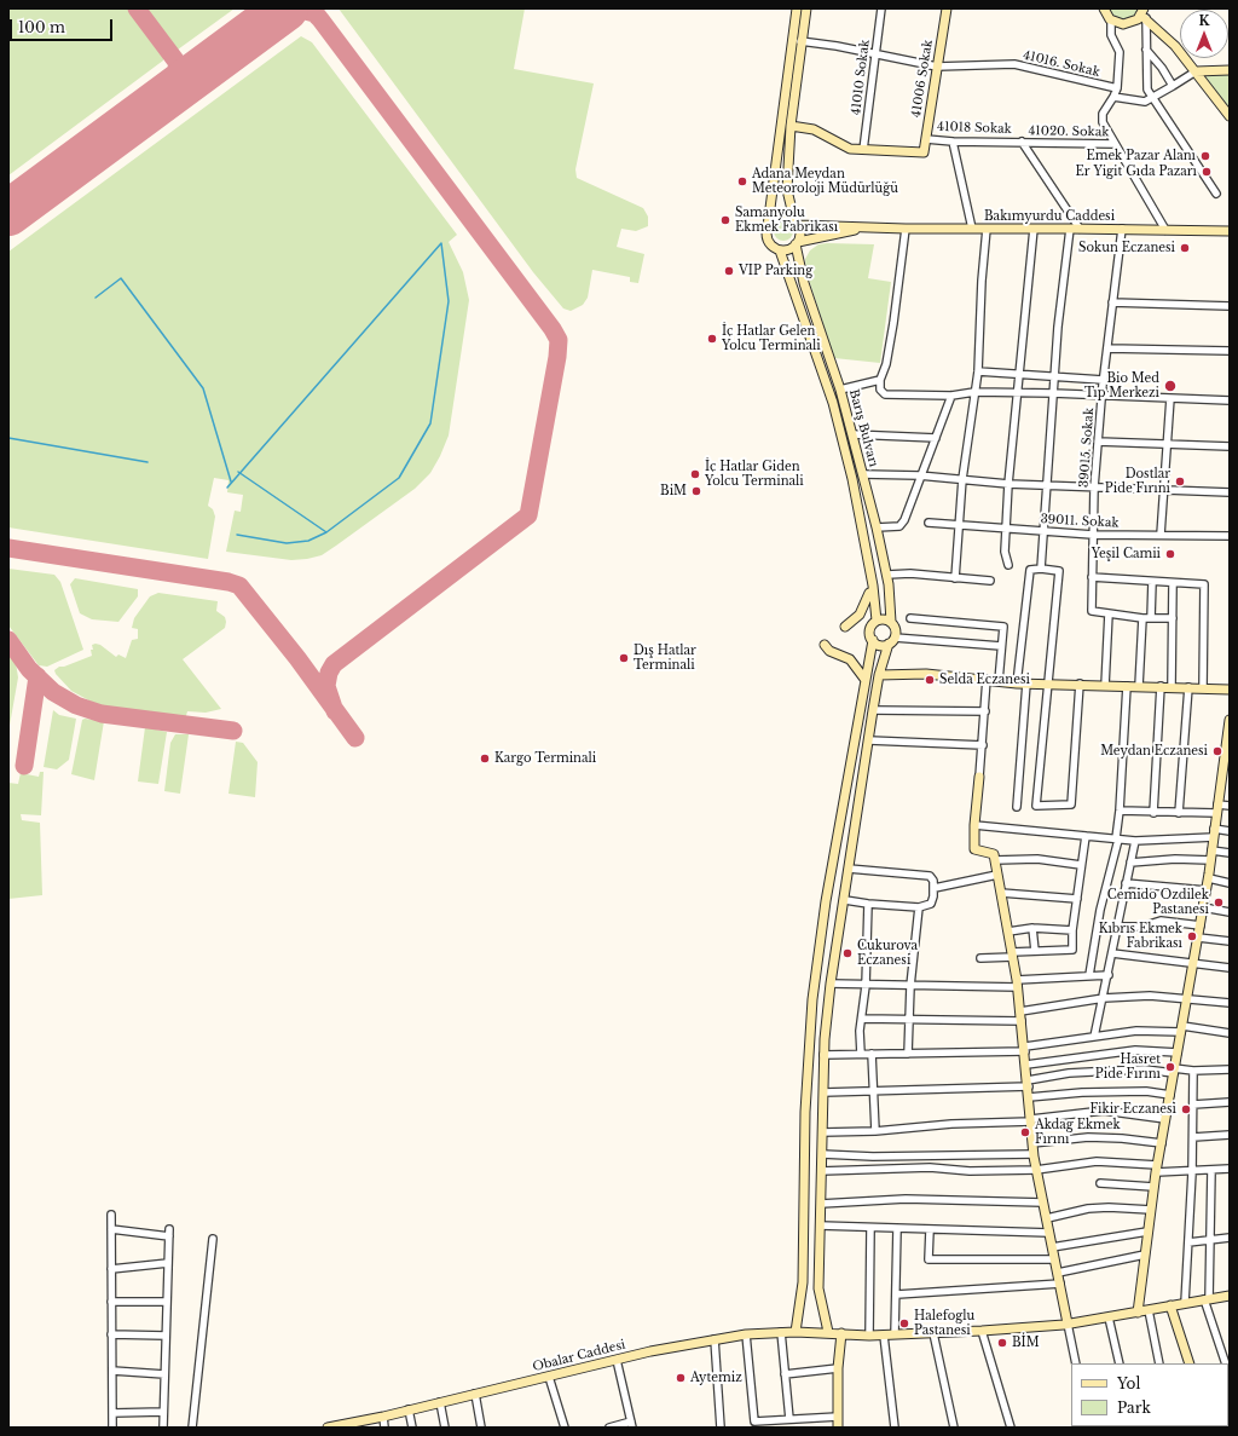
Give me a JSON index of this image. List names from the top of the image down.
{
  "streets": {
    "main road": [
      "41006 Sokak",
      "Bakımyurdu Caddesi",
      "Barış Bulvarı",
      "Obalar Caddesi"
    ],
    "street": [
      "41016. Sokak",
      "41010 Sokak",
      "41018 Sokak",
      "41020. Sokak",
      "39015. Sokak",
      "39011. Sokak"
    ]
  },
  "crossings": [
    ["41016. Sokak", "41010 Sokak"],
    ["41016. Sokak", "41006 Sokak"],
    ["41016. Sokak", "Barış Bulvarı"],
    ["41010 Sokak", "41006 Sokak"],
    ["41006 Sokak", "41018 Sokak"],
    ["41018 Sokak", "41020. Sokak"],
    ["Bakımyurdu Caddesi", "Barış Bulvarı"],
    ["Bakımyurdu Caddesi", "39015. Sokak"],
    ["39015. Sokak", "39011. Sokak"]
  ],
  "places": [
    "Emek Pazar Alanı",
    "Er Yigit Gıda Pazarı",
    "Adana Meydan Meteoroloji Müdürlüğü",
    "Samanyolu Ekmek Fabrikası",
    "Sokun Eczanesi",
    "VIP Parking",
    "İç Hatlar Gelen Yolcu Terminali",
    "Bio Med Tıp Merkezi",
    "İç Hatlar Giden Yolcu Terminali",
    "Dostlar Pide Fırını",
    "BiM",
    "Yeşil Camii",
    "Dış Hatlar Terminali",
    "Selda Eczanesi",
    "Meydan Eczanesi",
    "Kargo Terminali",
    "Cemido Ozdilek Pastanesi",
    "Kıbrıs Ekmek Fabrikası",
    "Cukurova Eczanesi",
    "Hasret Pide Fırını",
    "Fikir Eczanesi",
    "Akdag Ekmek Fırını",
    "Halefoglu Pastanesi",
    "BİM",
    "Aytemiz"
  ],
  "legend": ["Yol", "Park"],
  "scale_bar": "100 m",
  "north": "top"
}
